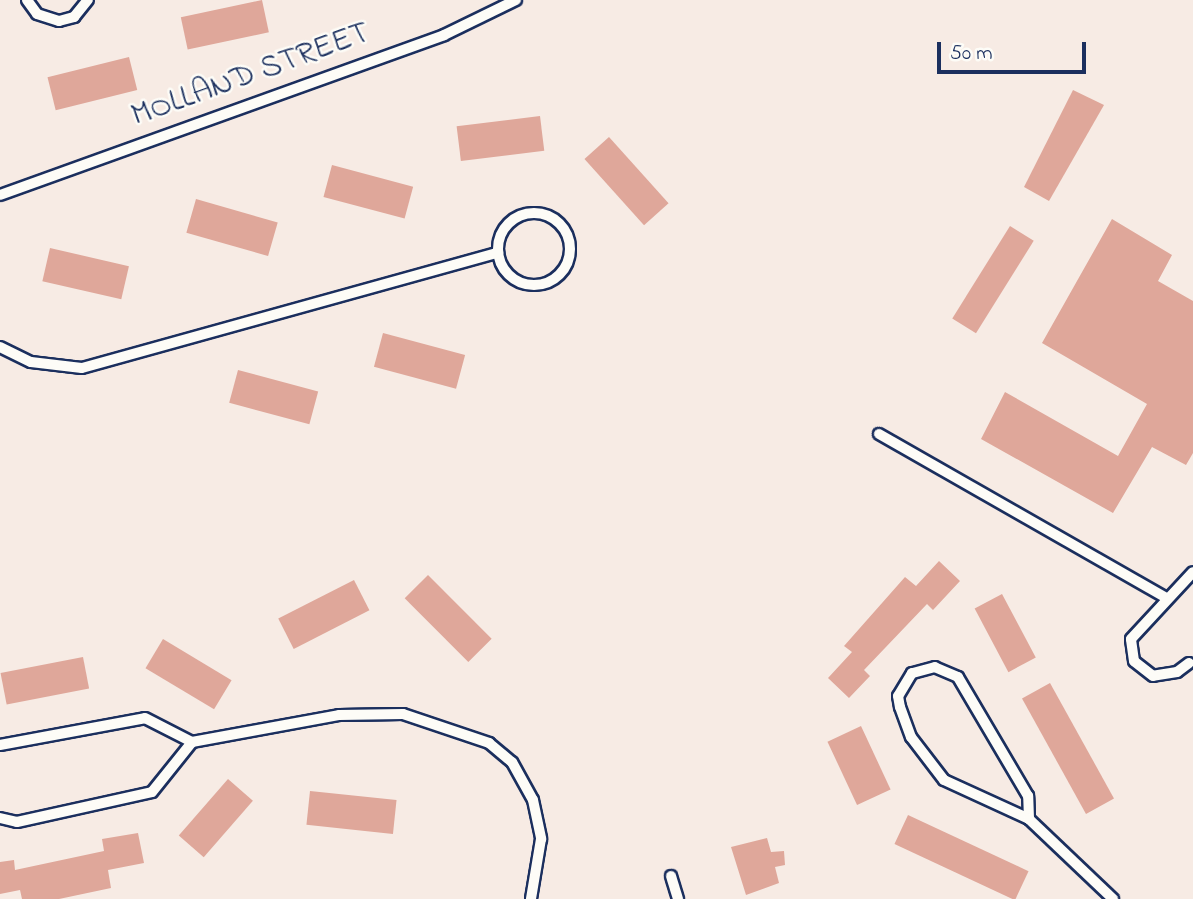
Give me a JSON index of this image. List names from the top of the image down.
{
  "streets": {
    "lane": ["MOLLAND STREET"]
  },
  "scale_bar": "50 m"
}
